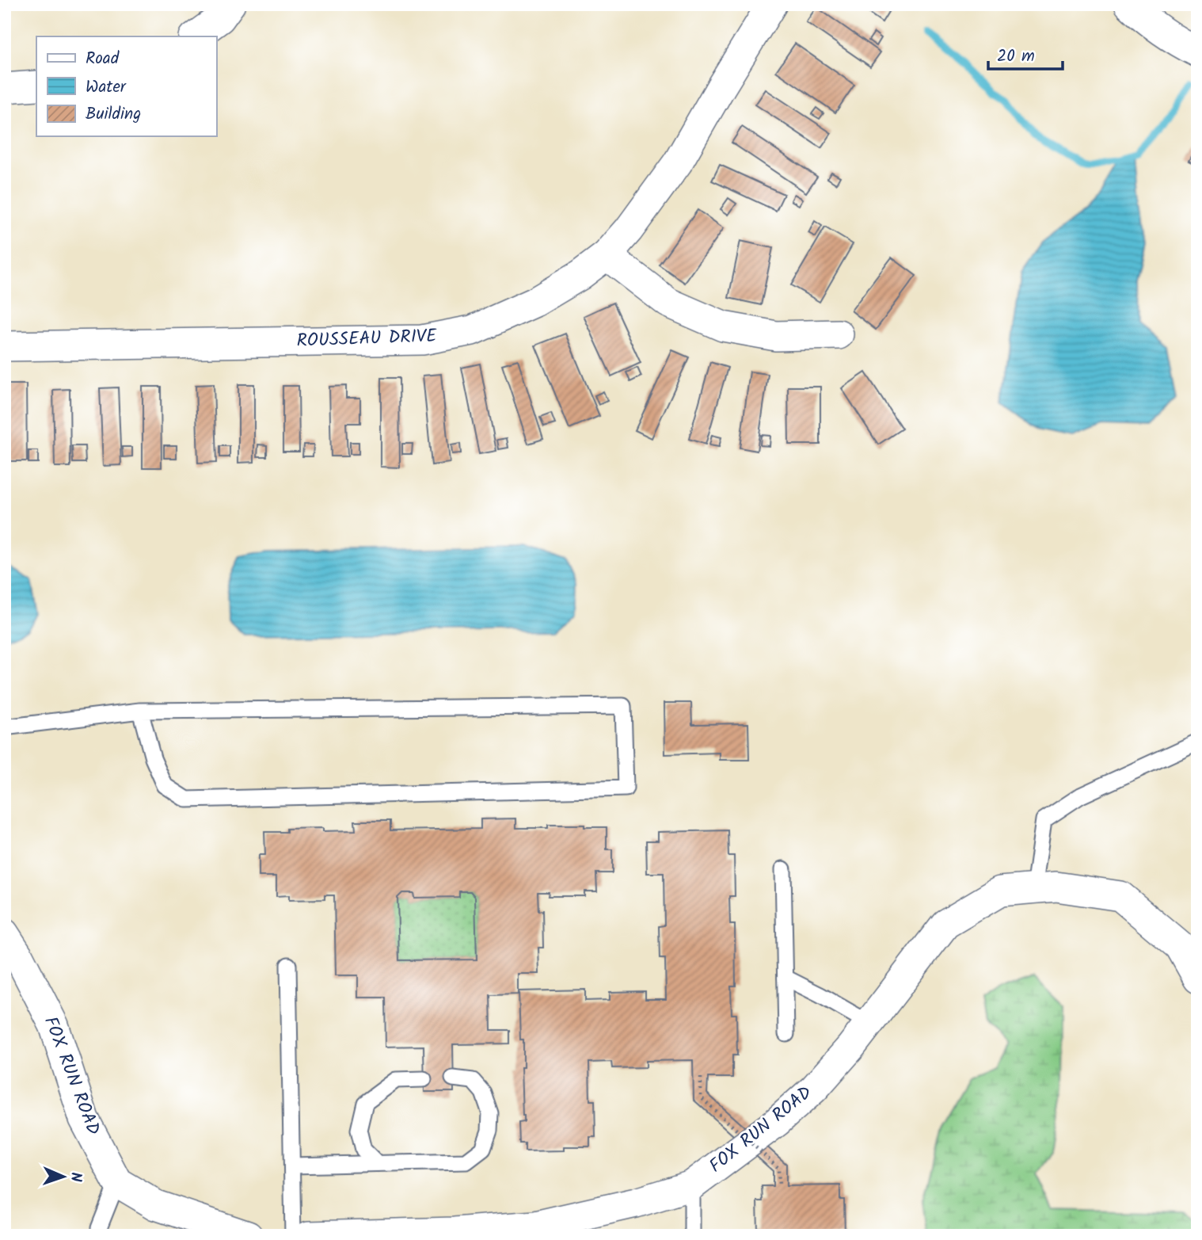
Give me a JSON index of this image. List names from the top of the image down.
{
  "streets": {
    "street": ["ROUSSEAU DRIVE", "FOX RUN ROAD"]
  },
  "legend": ["Road", "Water", "Building"],
  "scale_bar": "20 m",
  "north": "right"
}
